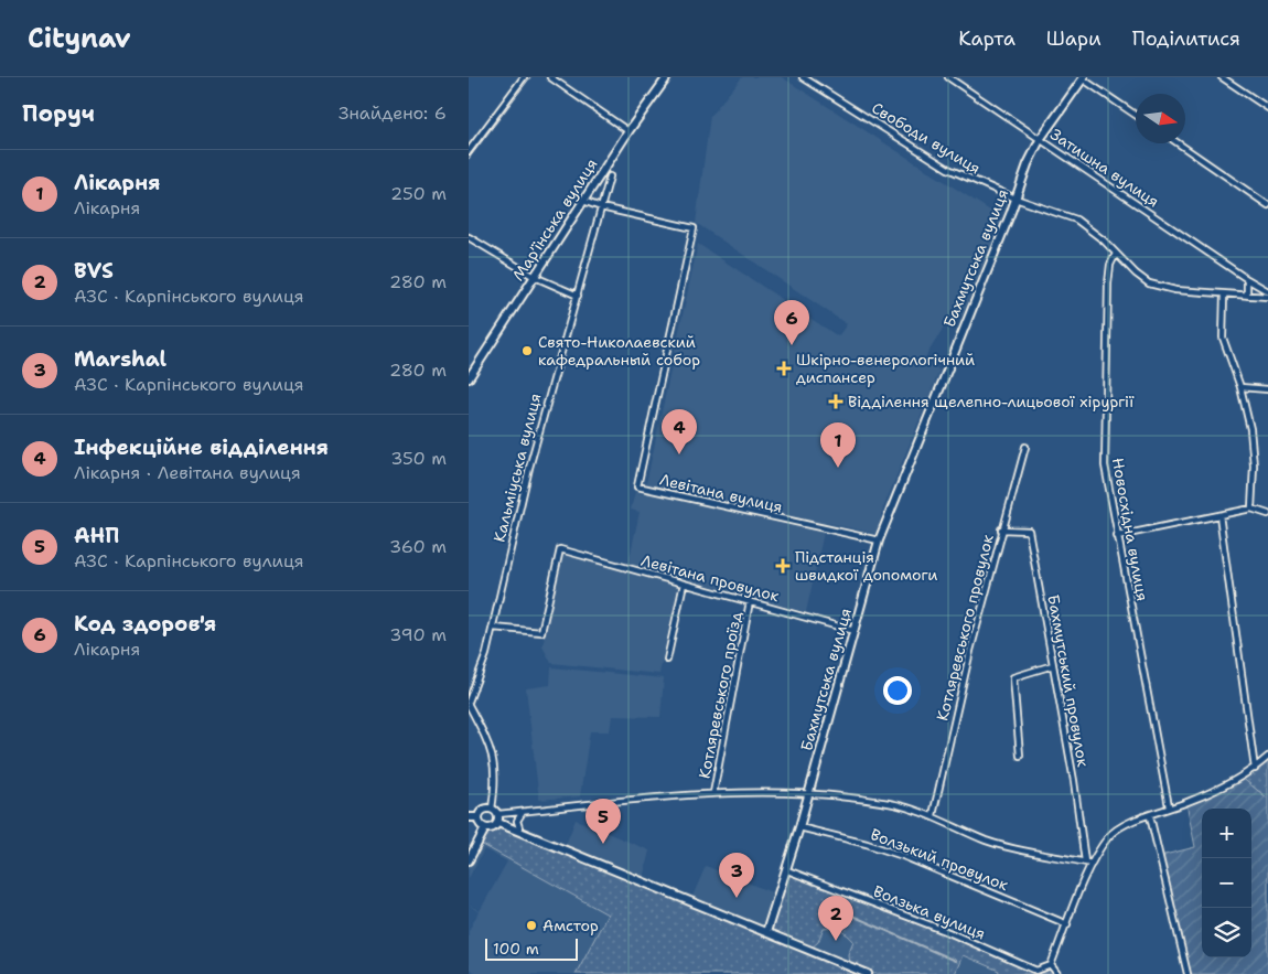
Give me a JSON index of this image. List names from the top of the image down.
{
  "streets": {
    "street": [
      "Свободи вулиця",
      "Затишна вулиця",
      "Мар'їнська вулиця",
      "Бахмутська вулиця",
      "Кальміуська вулиця",
      "Левітана вулиця",
      "Новосхідна вулиця",
      "Левітана провулок",
      "Котляревського провулок",
      "Бахмутський провулок",
      "Котляревського проїзд",
      "Волзький провулок",
      "Волзька вулиця"
    ]
  },
  "crossings": [
    ["Свободи вулиця", "Бахмутська вулиця"],
    ["Свободи вулиця", "Новосхідна вулиця"],
    ["Затишна вулиця", "Бахмутська вулиця"],
    ["Мар'їнська вулиця", "Левітана вулиця"],
    ["Бахмутська вулиця", "Левітана вулиця"],
    ["Бахмутська вулиця", "Левітана провулок"],
    ["Бахмутська вулиця", "Волзький провулок"],
    ["Бахмутська вулиця", "Волзька вулиця"],
    ["Кальміуська вулиця", "Левітана вулиця"],
    ["Кальміуська вулиця", "Левітана провулок"],
    ["Левітана провулок", "Котляревського проїзд"],
    ["Котляревського провулок", "Бахмутський провулок"]
  ],
  "places": {
    "other": ["Свято-Николаевский кафедральный собор", "Амстор"],
    "health": ["Шкірно-венерологічний диспансер", "Відділення щелепно-лицьової хірургії", "Підстанція швидкої допомоги"]
  },
  "scale_bar": "100 m",
  "north": "right",
  "page": {
    "header": "Citynav",
    "nav": ["Карта", "Шари", "Поділитися"],
    "heading": ["Поруч", "Знайдено: 6"],
    "list": [
      {
        "mark": "1",
        "name": "Лікарня",
        "note": "Лікарня",
        "value": "250 m"
      },
      {
        "mark": "2",
        "name": "BVS",
        "note": "АЗС · Карпінського вулиця",
        "value": "280 m"
      },
      {
        "mark": "3",
        "name": "Marshal",
        "note": "АЗС · Карпінського вулиця",
        "value": "280 m"
      },
      {
        "mark": "4",
        "name": "Інфекційне відділення",
        "note": "Лікарня · Левітана вулиця",
        "value": "350 m"
      },
      {
        "mark": "5",
        "name": "АНП",
        "note": "АЗС · Карпінського вулиця",
        "value": "360 m"
      },
      {
        "mark": "6",
        "name": "Код здоров'я",
        "note": "Лікарня",
        "value": "390 m"
      }
    ],
    "pins": [
      "6",
      "4",
      "1",
      "5",
      "3",
      "2"
    ],
    "map_buttons": ["+", "−"],
    "scale": "100 m"
  }
}
